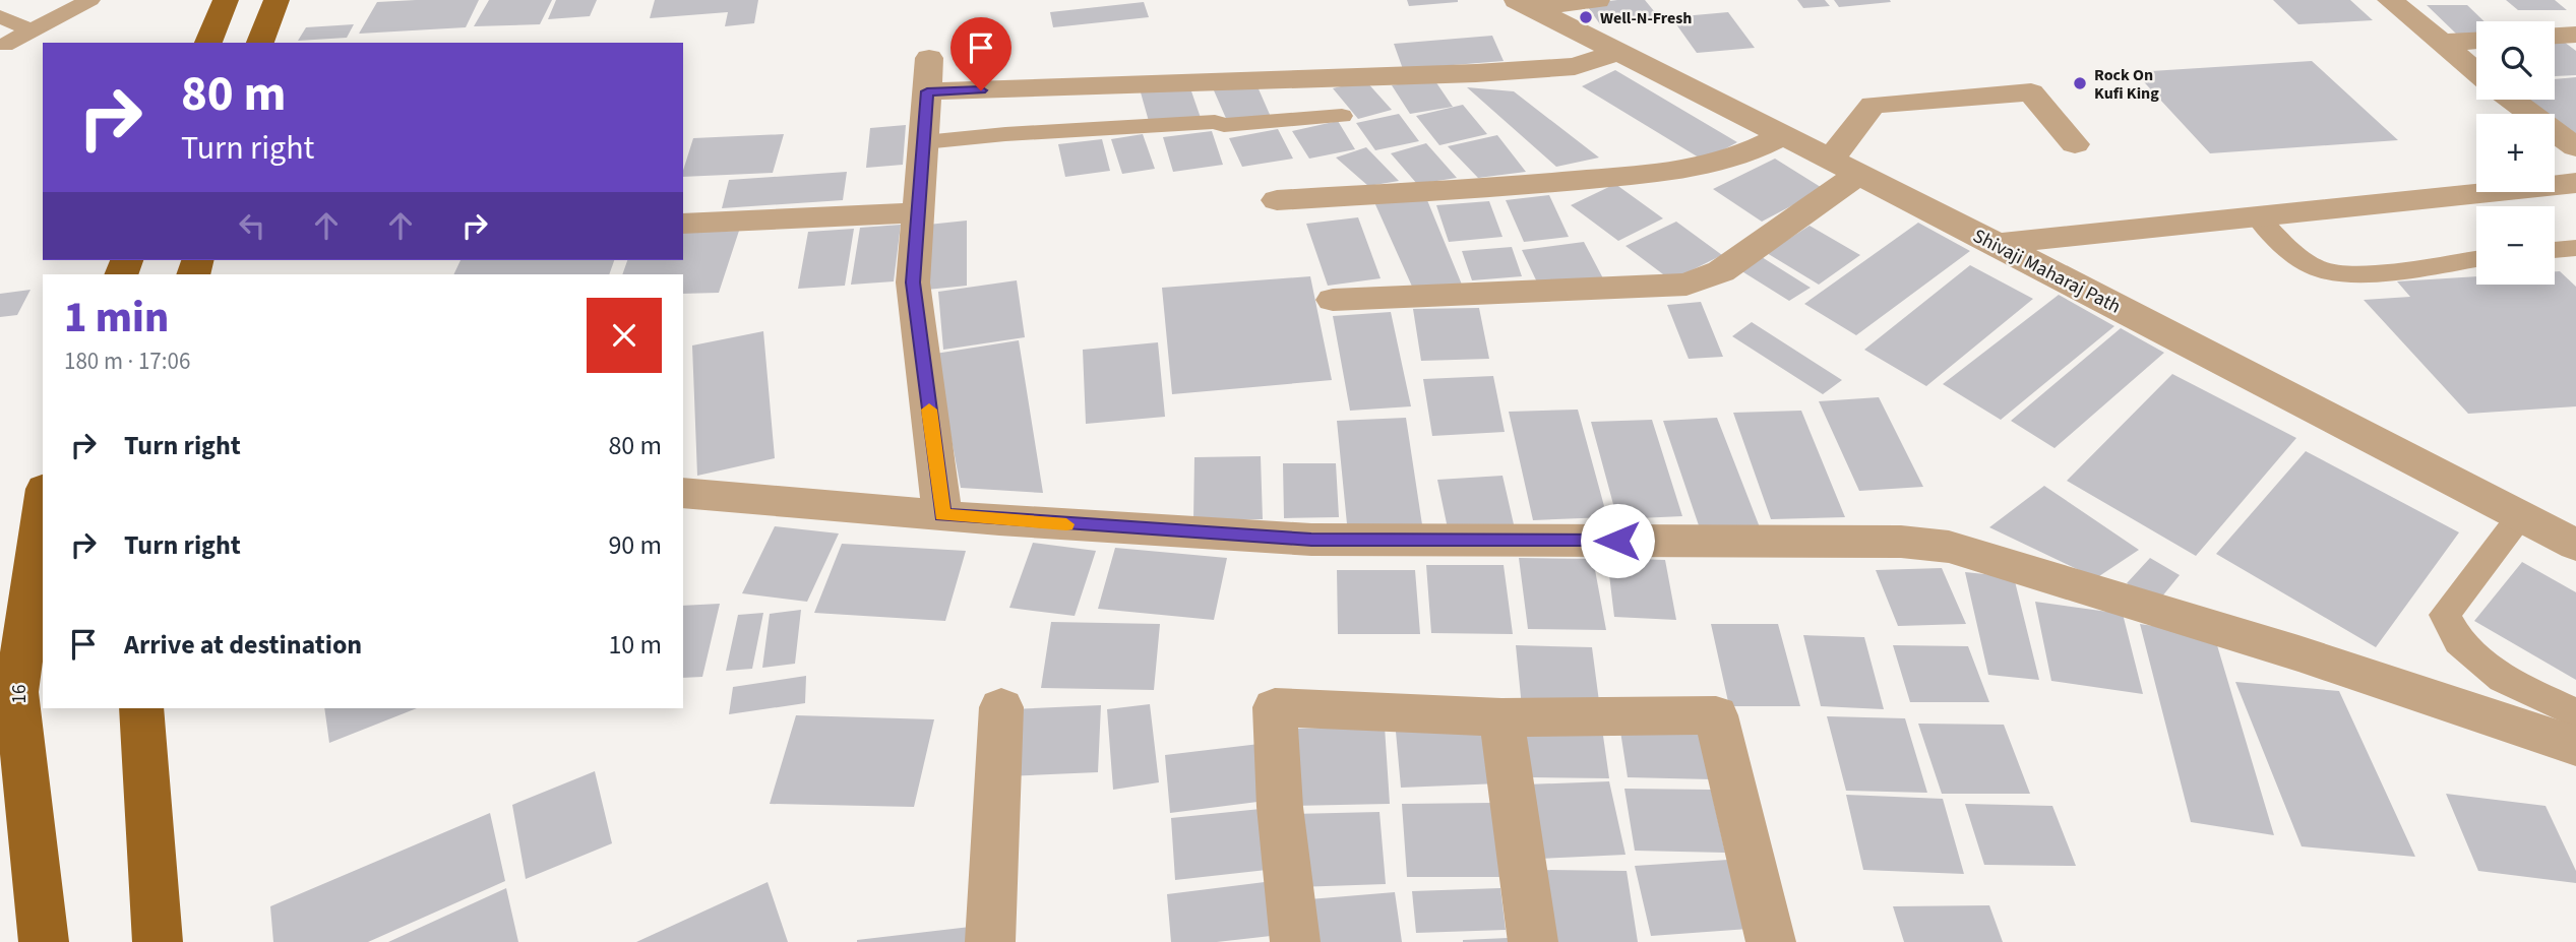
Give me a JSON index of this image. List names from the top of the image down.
{
  "streets": {
    "main road": ["16"],
    "street": ["Shivaji Maharaj Path"]
  },
  "places": ["Well-N-Fresh", "Rock On Kufi King"],
  "page": {
    "map_buttons": ["+", "−"],
    "turn": ["80 m", "Turn right"],
    "heading": ["1 min", "180 m · 17:06"],
    "list": [
      {
        "name": "Turn right",
        "value": "80 m"
      },
      {
        "name": "Turn right",
        "value": "90 m"
      },
      {
        "name": "Arrive at destination",
        "value": "10 m"
      }
    ]
  }
}
